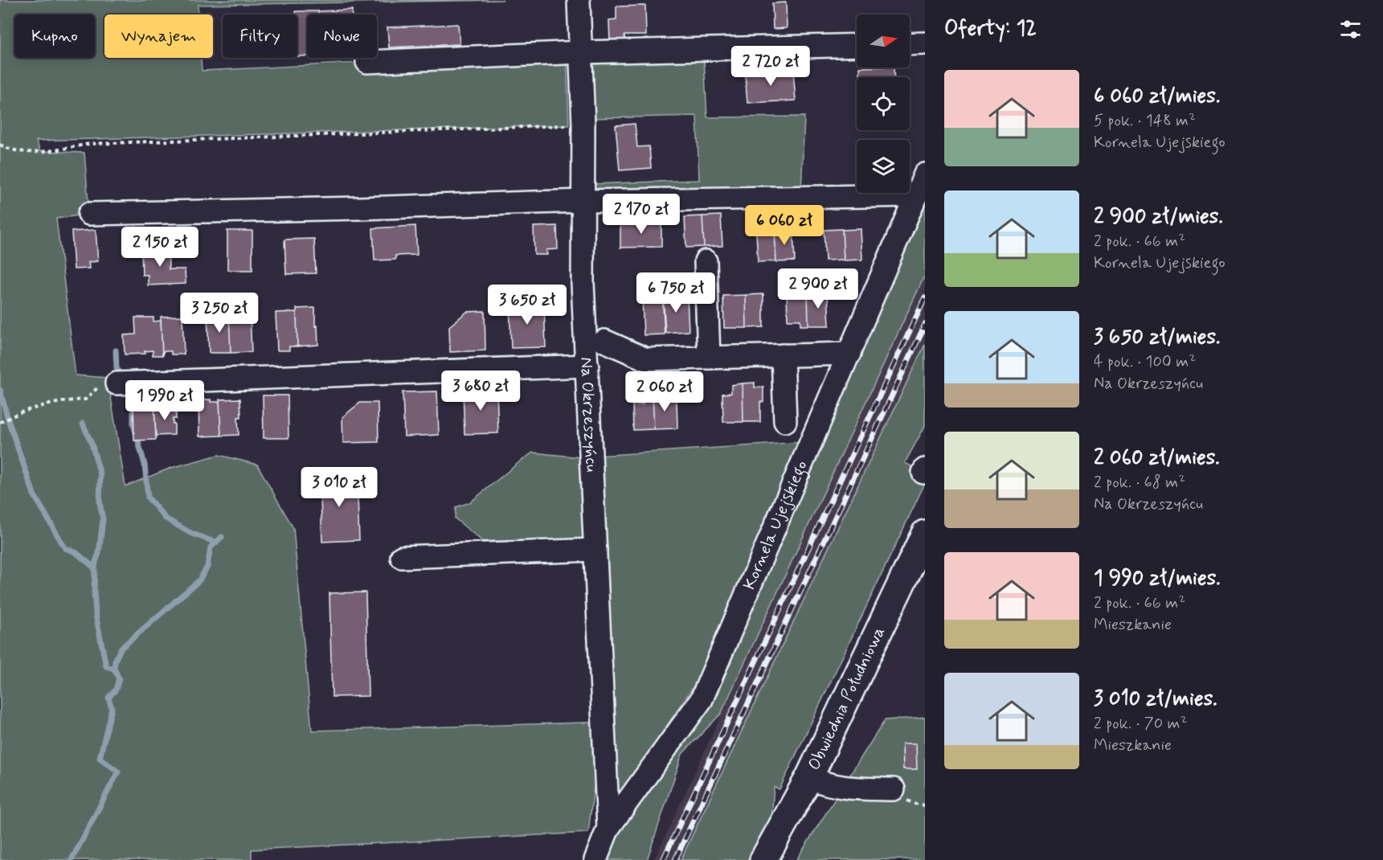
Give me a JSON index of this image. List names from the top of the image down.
{
  "streets": {
    "main road": ["Obwiednia Południowa"],
    "street": ["Na Okrzeszyńcu", "Kornela Ujejskiego"]
  },
  "crossings": [
    ["Na Okrzeszyńcu", "Kornela Ujejskiego"]
  ],
  "north": "right",
  "page": {
    "heading": "Oferty: 12",
    "chip": [
      "Kupno",
      "Wynajem",
      "Filtry",
      "Nowe"
    ],
    "price": [
      "2 720 zł",
      "2 170 zł",
      "6 060 zł",
      "2 150 zł",
      "2 900 zł",
      "6 750 zł",
      "3 650 zł",
      "3 250 zł",
      "3 680 zł",
      "2 060 zł",
      "1 990 zł",
      "3 010 zł"
    ],
    "list": [
      {
        "name": "6 060 zł/mies.",
        "note": "5 pok. · 148 m² · Kornela Ujejskiego"
      },
      {
        "name": "2 900 zł/mies.",
        "note": "2 pok. · 66 m² · Kornela Ujejskiego"
      },
      {
        "name": "3 650 zł/mies.",
        "note": "4 pok. · 100 m² · Na Okrzeszyńcu"
      },
      {
        "name": "2 060 zł/mies.",
        "note": "2 pok. · 68 m² · Na Okrzeszyńcu"
      },
      {
        "name": "1 990 zł/mies.",
        "note": "2 pok. · 66 m² · Mieszkanie"
      },
      {
        "name": "3 010 zł/mies.",
        "note": "2 pok. · 70 m² · Mieszkanie"
      }
    ]
  }
}
